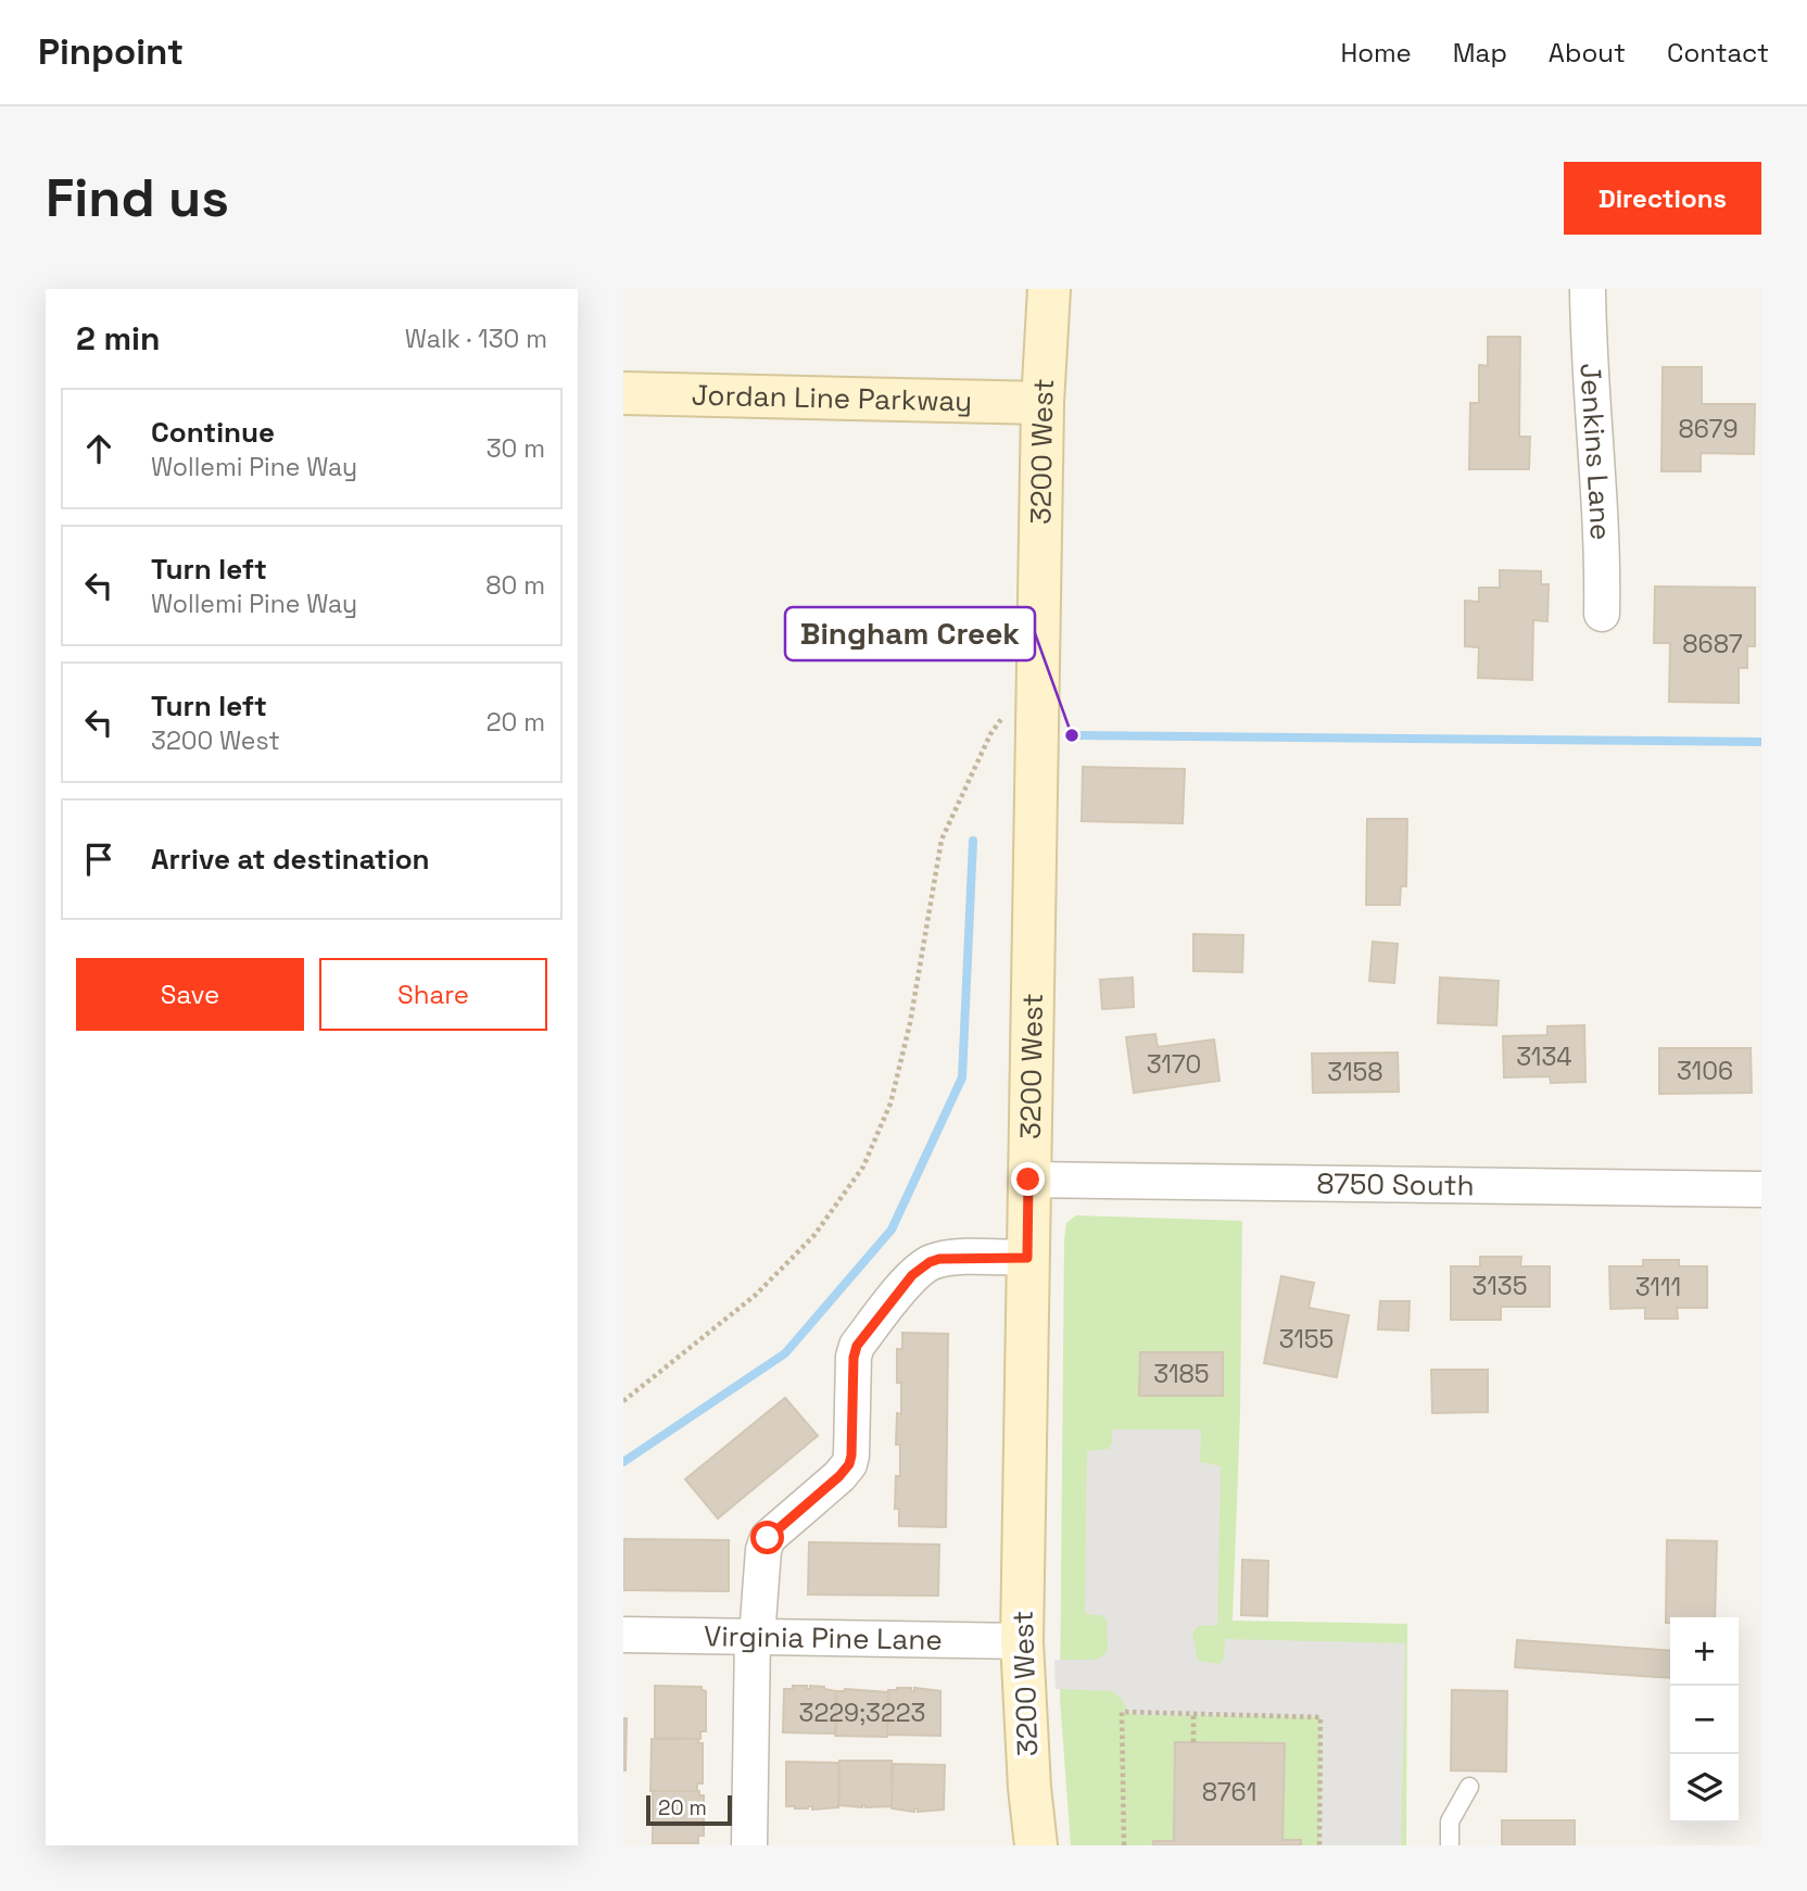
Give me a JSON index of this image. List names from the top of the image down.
{
  "streets": {
    "street": [
      "Jordan Line Parkway",
      "3200 West",
      "Jenkins Lane",
      "8750 South",
      "Virginia Pine Lane"
    ]
  },
  "crossings": [
    ["Jordan Line Parkway", "3200 West"],
    ["3200 West", "8750 South"],
    ["3200 West", "Virginia Pine Lane"]
  ],
  "places": ["Bingham Creek"],
  "house_numbers": [
    "8679",
    "8687",
    "3134",
    "3170",
    "3106",
    "3158",
    "3135",
    "3111",
    "3155",
    "3185",
    "3229;3223",
    "8761"
  ],
  "scale_bar": "20 m",
  "page": {
    "header": "Pinpoint",
    "nav": [
      "Home",
      "Map",
      "About",
      "Contact"
    ],
    "buttons": [
      "Directions",
      ["Save", "Share"]
    ],
    "title": "Find us",
    "heading": ["2 min", "Walk · 130 m"],
    "list": [
      ["Continue", "Wollemi Pine Way", "30 m"],
      ["Turn left", "Wollemi Pine Way", "80 m"],
      ["Turn left", "3200 West", "20 m"],
      "Arrive at destination"
    ],
    "map_buttons": ["+", "−"],
    "scale": "20 m"
  }
}
